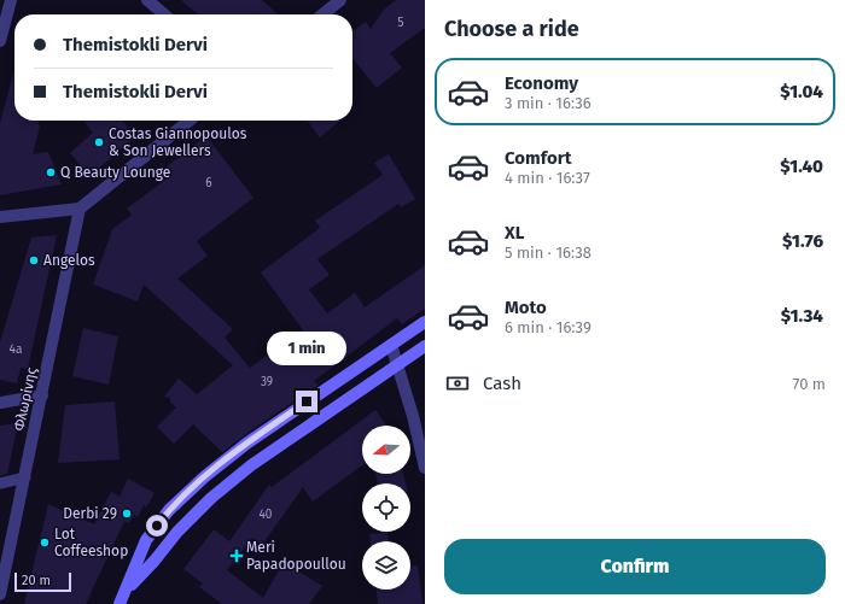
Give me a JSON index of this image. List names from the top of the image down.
{
  "streets": {
    "street": ["Φλωρίνης"]
  },
  "places": {
    "other": [
      "Costas Giannopoulos & Son Jewellers",
      "Q Beauty Lounge",
      "Angelos",
      "Derbi 29",
      "Lot Coffeeshop"
    ],
    "health": ["Meri Papadopoullou"]
  },
  "house_numbers": [
    "5",
    "6",
    "4a",
    "39",
    "40"
  ],
  "scale_bar": "20 m",
  "north": "left",
  "page": {
    "heading": "Choose a ride",
    "banner": ["Themistokli Dervi", "Themistokli Dervi"],
    "list": [
      {
        "name": "Economy",
        "note": "3 min · 16:36",
        "value": "$1.04"
      },
      {
        "name": "Comfort",
        "note": "4 min · 16:37",
        "value": "$1.40"
      },
      {
        "name": "XL",
        "note": "5 min · 16:38",
        "value": "$1.76"
      },
      {
        "name": "Moto",
        "note": "6 min · 16:39",
        "value": "$1.34"
      }
    ],
    "bubble": "1 min",
    "pay": ["Cash", "70 m"],
    "buttons": "Confirm",
    "scale": "20 m"
  }
}
